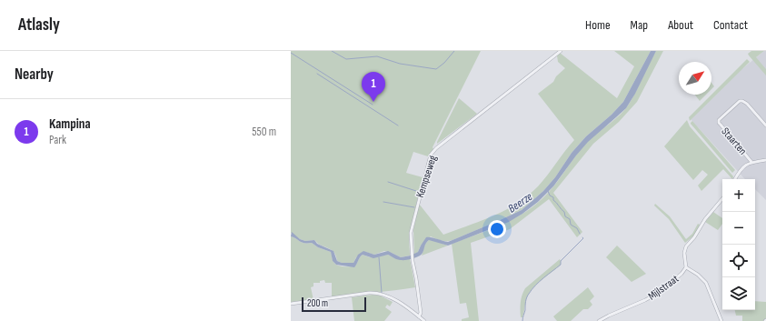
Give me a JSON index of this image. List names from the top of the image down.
{
  "streets": {
    "street": ["Staarten", "Kempseweg", "Mijlstraat"]
  },
  "water": ["Beerze"],
  "scale_bar": "200 m",
  "north": "top right",
  "page": {
    "header": "Atlasly",
    "nav": [
      "Home",
      "Map",
      "About",
      "Contact"
    ],
    "heading": "Nearby",
    "pins": "1",
    "list": [
      {
        "mark": "1",
        "name": "Kampina",
        "note": "Park",
        "value": "550 m"
      }
    ],
    "map_buttons": ["+", "−"],
    "scale": "200 m"
  }
}
